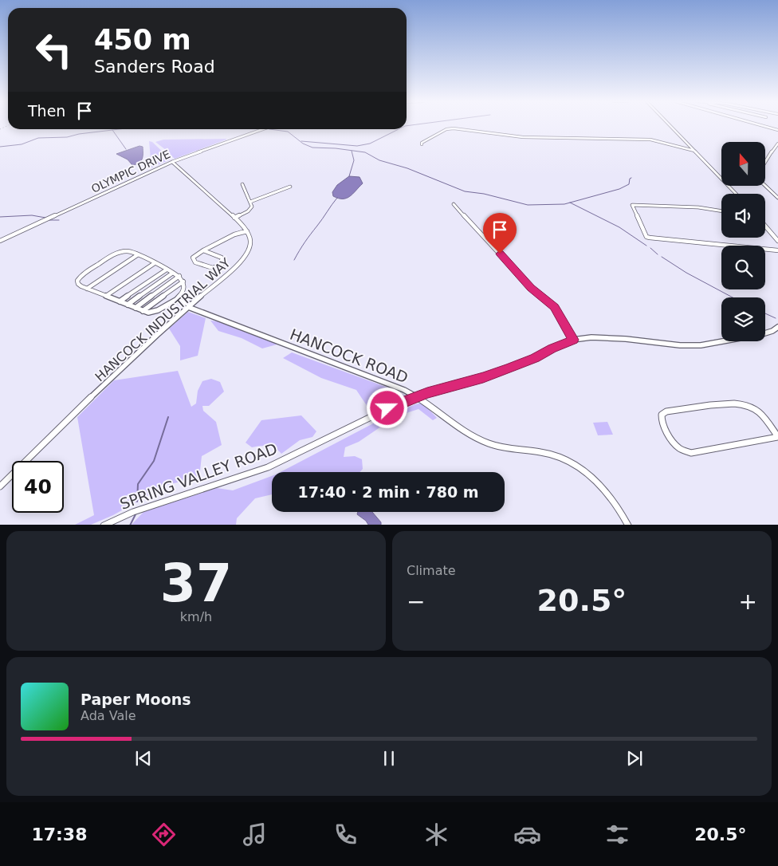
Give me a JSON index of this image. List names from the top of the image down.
{
  "streets": {
    "street": [
      "OLYMPIC DRIVE",
      "HANCOCK INDUSTRIAL WAY",
      "HANCOCK ROAD",
      "SPRING VALLEY ROAD"
    ]
  },
  "crossings": [
    ["HANCOCK INDUSTRIAL WAY", "HANCOCK ROAD"],
    ["HANCOCK ROAD", "SPRING VALLEY ROAD"]
  ],
  "north": "top",
  "page": {
    "turn": ["450 m", "Sanders Road"],
    "then": "Then",
    "limit": "40",
    "trip": "17:40 · 2 min · 780 m",
    "tile": [
      ["37", "km/h"],
      "Climate"
    ],
    "heat": ["−", "20.5°", "+"],
    "song": ["Paper Moons", "Ada Vale"],
    "tabs": ["17:38", "20.5°"]
  }
}
